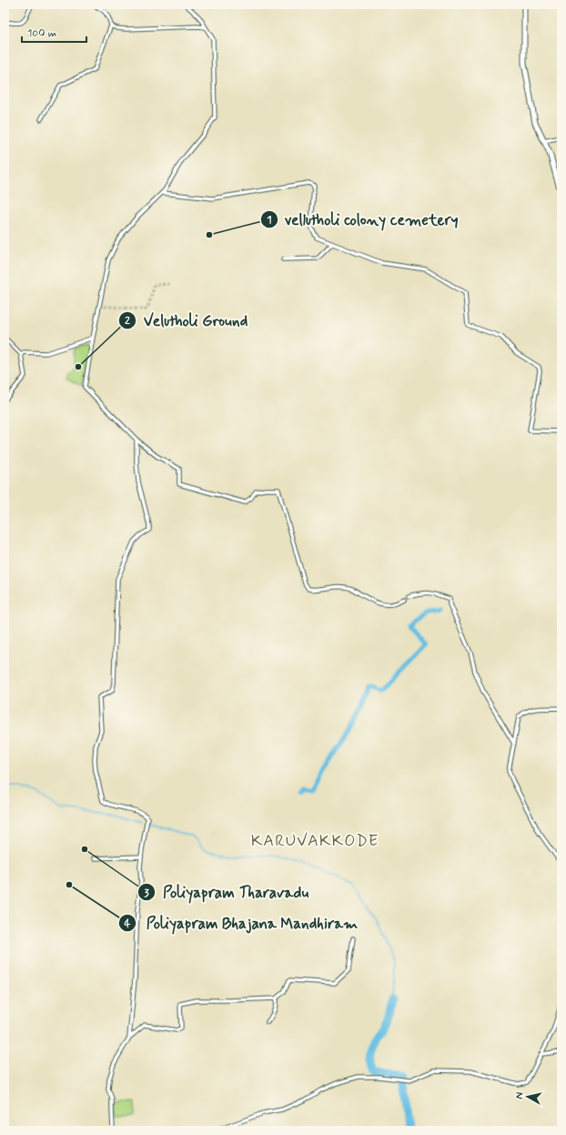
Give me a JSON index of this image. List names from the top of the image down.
{
  "districts": ["KARUVAKKODE"],
  "places": [
    "vellutholi colony cemetery",
    "Velutholi Ground",
    "Poliyapram Tharavadu",
    "Poliyapram Bhajana Mandhiram"
  ],
  "scale_bar": "100 m",
  "north": "left"
}
